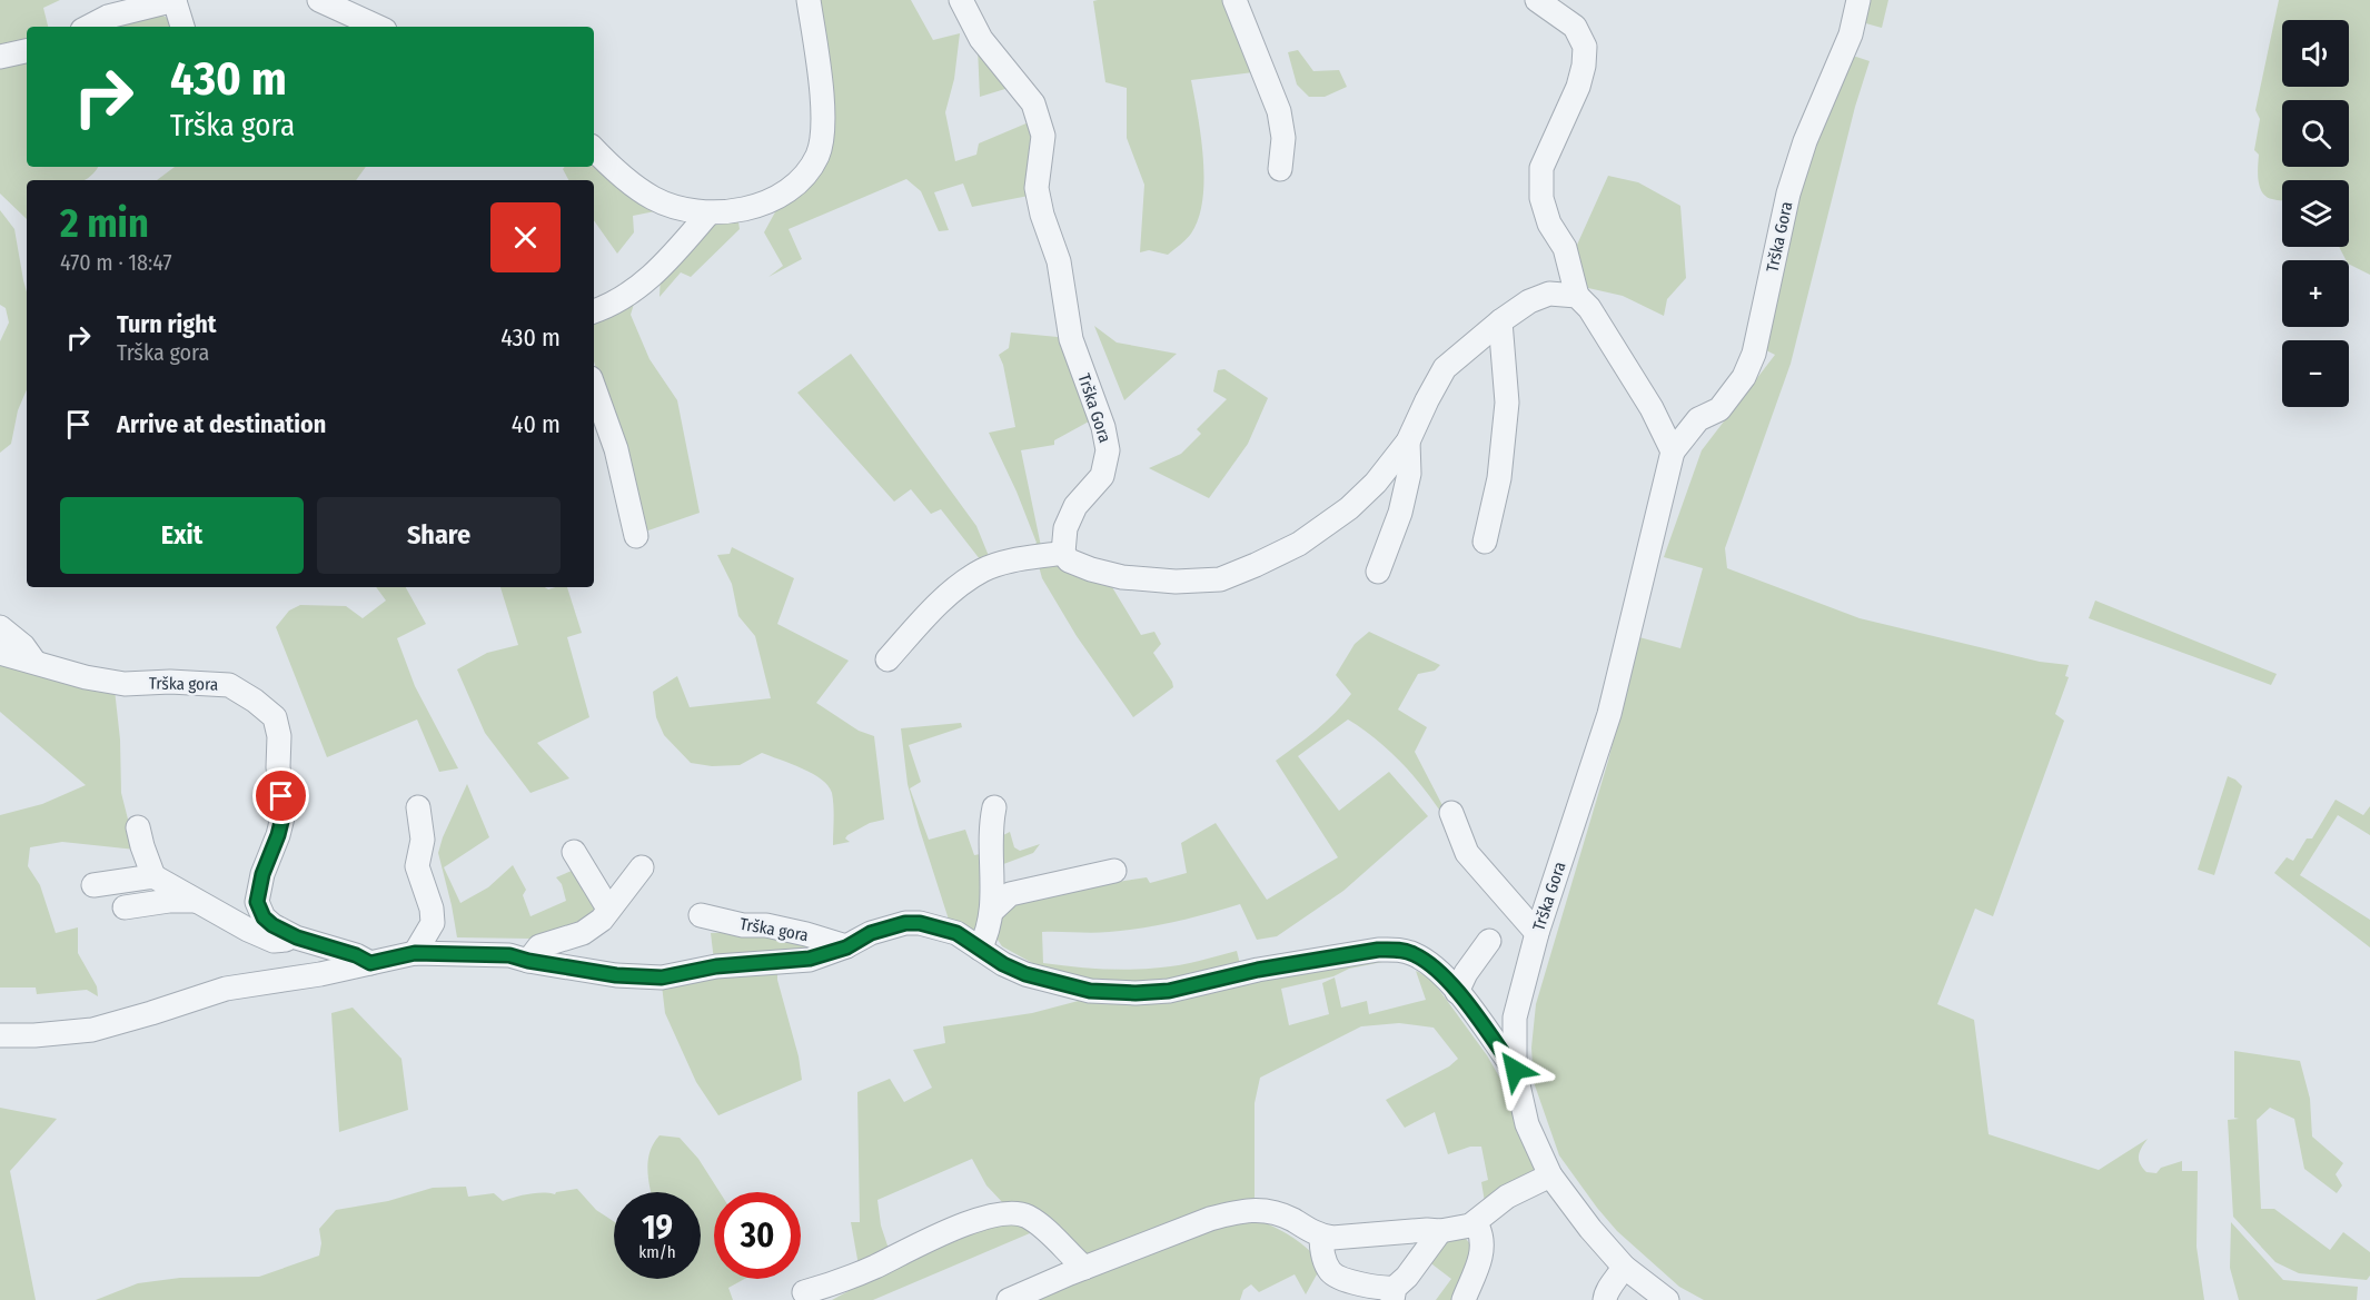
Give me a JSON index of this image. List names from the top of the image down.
{
  "streets": {
    "street": ["Trška Gora", "Trška gora"]
  },
  "crossings": [
    ["Trška Gora", "Trška gora"]
  ],
  "page": {
    "map_buttons": ["+", "−"],
    "turn": ["430 m", "Trška gora"],
    "heading": ["2 min", "470 m · 18:47"],
    "list": [
      {
        "name": "Turn right",
        "note": "Trška gora",
        "value": "430 m"
      },
      {
        "name": "Arrive at destination",
        "value": "40 m"
      }
    ],
    "buttons": ["Exit", "Share"],
    "speed": "19 km/h",
    "limit": "30"
  }
}
